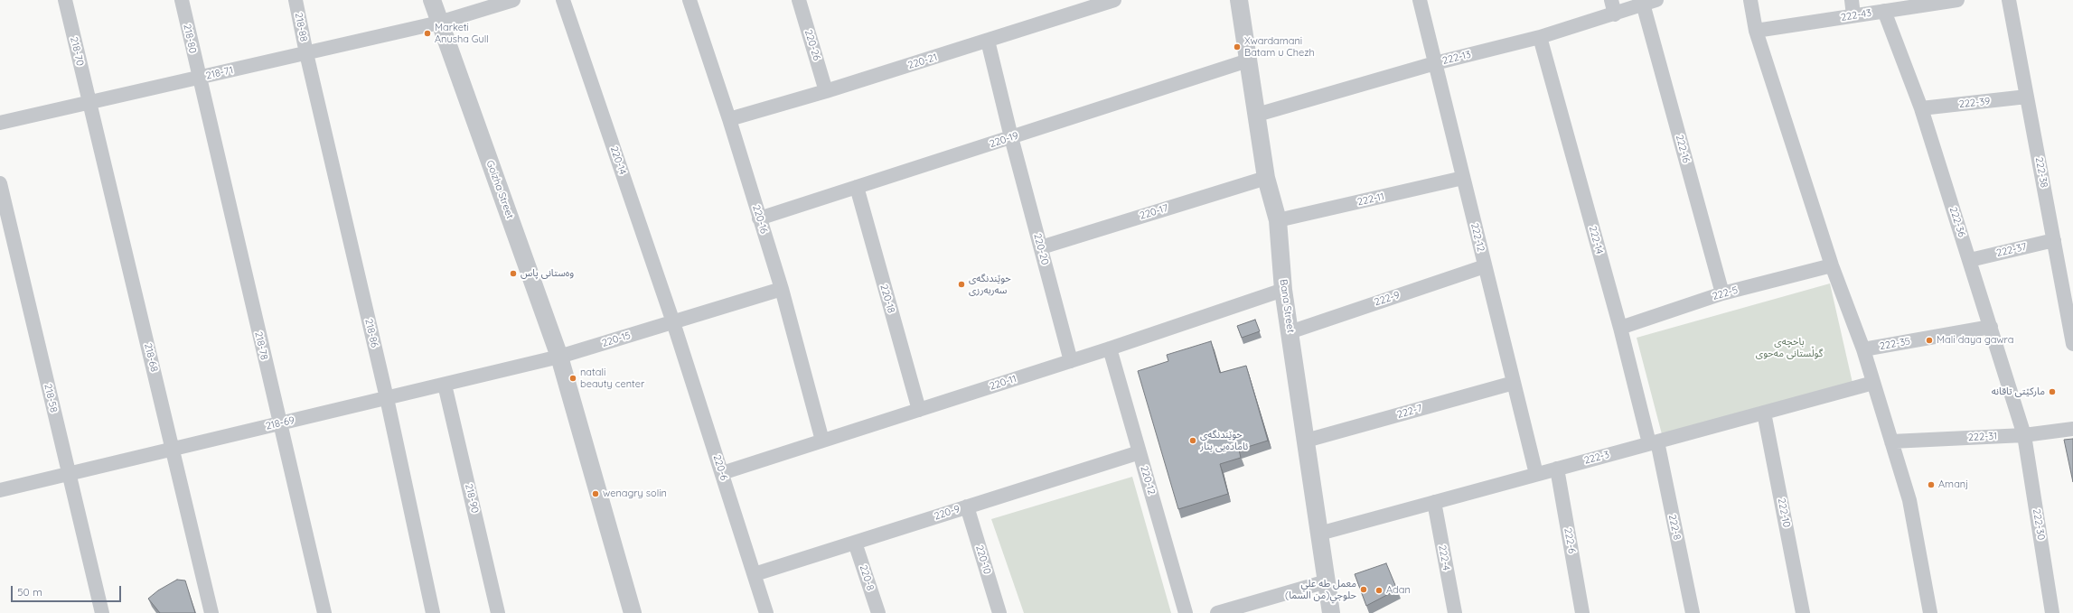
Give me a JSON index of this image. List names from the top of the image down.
{
  "streets": {
    "street": [
      "222-43",
      "218-88",
      "218-80",
      "220-26",
      "218-70",
      "222-13",
      "220-21",
      "218-71",
      "222-39",
      "220-19",
      "222-16",
      "220-14",
      "222-38",
      "Goizha Street",
      "222-11",
      "220-17",
      "220-16",
      "222-36",
      "222-12",
      "222-14",
      "220-20",
      "222-37",
      "222-5",
      "220-18",
      "222-9",
      "Bana Street",
      "218-86",
      "220-15",
      "222-35",
      "218-78",
      "218-68",
      "220-11",
      "218-58",
      "222-7",
      "218-69",
      "222-31",
      "222-3",
      "220-6",
      "220-12",
      "218-90",
      "220-9",
      "222-10",
      "222-30",
      "222-8",
      "222-6",
      "222-4",
      "220-10",
      "220-8"
    ]
  },
  "crossings": [
    ["222-43", "222-36"],
    ["218-88", "218-71"],
    ["218-88", "218-86"],
    ["218-80", "218-71"],
    ["218-80", "218-78"],
    ["220-26", "220-21"],
    ["218-70", "218-71"],
    ["218-70", "218-68"],
    ["222-13", "222-16"],
    ["222-13", "222-12"],
    ["222-13", "222-14"],
    ["222-13", "Bana Street"],
    ["220-21", "220-16"],
    ["220-21", "220-20"],
    ["218-71", "Goizha Street"],
    ["218-71", "218-86"],
    ["218-71", "218-78"],
    ["218-71", "218-68"],
    ["222-39", "222-38"],
    ["222-39", "222-36"],
    ["220-19", "220-16"],
    ["220-19", "220-20"],
    ["220-19", "220-18"],
    ["220-19", "Bana Street"],
    ["222-16", "222-5"],
    ["220-14", "220-15"],
    ["220-14", "220-6"],
    ["222-38", "222-37"],
    ["Goizha Street", "220-15"],
    ["Goizha Street", "218-69"],
    ["222-11", "222-12"],
    ["222-11", "Bana Street"],
    ["220-17", "220-20"],
    ["220-17", "Bana Street"],
    ["220-16", "220-15"],
    ["220-16", "220-11"],
    ["222-36", "222-37"],
    ["222-36", "222-35"],
    ["222-36", "222-31"],
    ["222-36", "222-30"],
    ["222-12", "222-9"],
    ["222-12", "222-7"],
    ["222-12", "222-3"],
    ["222-14", "222-5"],
    ["222-14", "222-3"],
    ["222-14", "222-8"],
    ["220-20", "220-11"],
    ["220-18", "220-11"],
    ["222-9", "Bana Street"],
    ["Bana Street", "220-11"],
    ["Bana Street", "222-7"],
    ["Bana Street", "222-3"],
    ["218-86", "218-69"],
    ["220-15", "218-69"],
    ["220-15", "220-6"],
    ["218-78", "218-69"],
    ["218-68", "218-69"],
    ["220-11", "220-6"],
    ["220-11", "220-12"],
    ["218-58", "218-69"],
    ["218-69", "218-90"],
    ["222-31", "222-30"],
    ["222-3", "222-10"],
    ["222-3", "222-8"],
    ["222-3", "222-6"],
    ["222-3", "222-4"],
    ["220-6", "220-9"],
    ["220-12", "220-9"],
    ["220-9", "220-10"],
    ["220-9", "220-8"]
  ],
  "parks": ["باخچەی گوڵستانی مەحوی"],
  "places": [
    "Marketi Anusha Gull",
    "Xwardamani Batam u Chezh",
    "وەستانی پاس",
    "خوێندنگەی سەربەرزی",
    "Mali daya gawra",
    "natali beauty center",
    "مارکێتی تاقانە",
    "خوێندنگەی ئامادەیی بنار",
    "Amanj",
    "wenagry solin",
    "معمل طه علي حلوجي(من السما)",
    "Adan"
  ],
  "scale_bar": "50 m"
}
